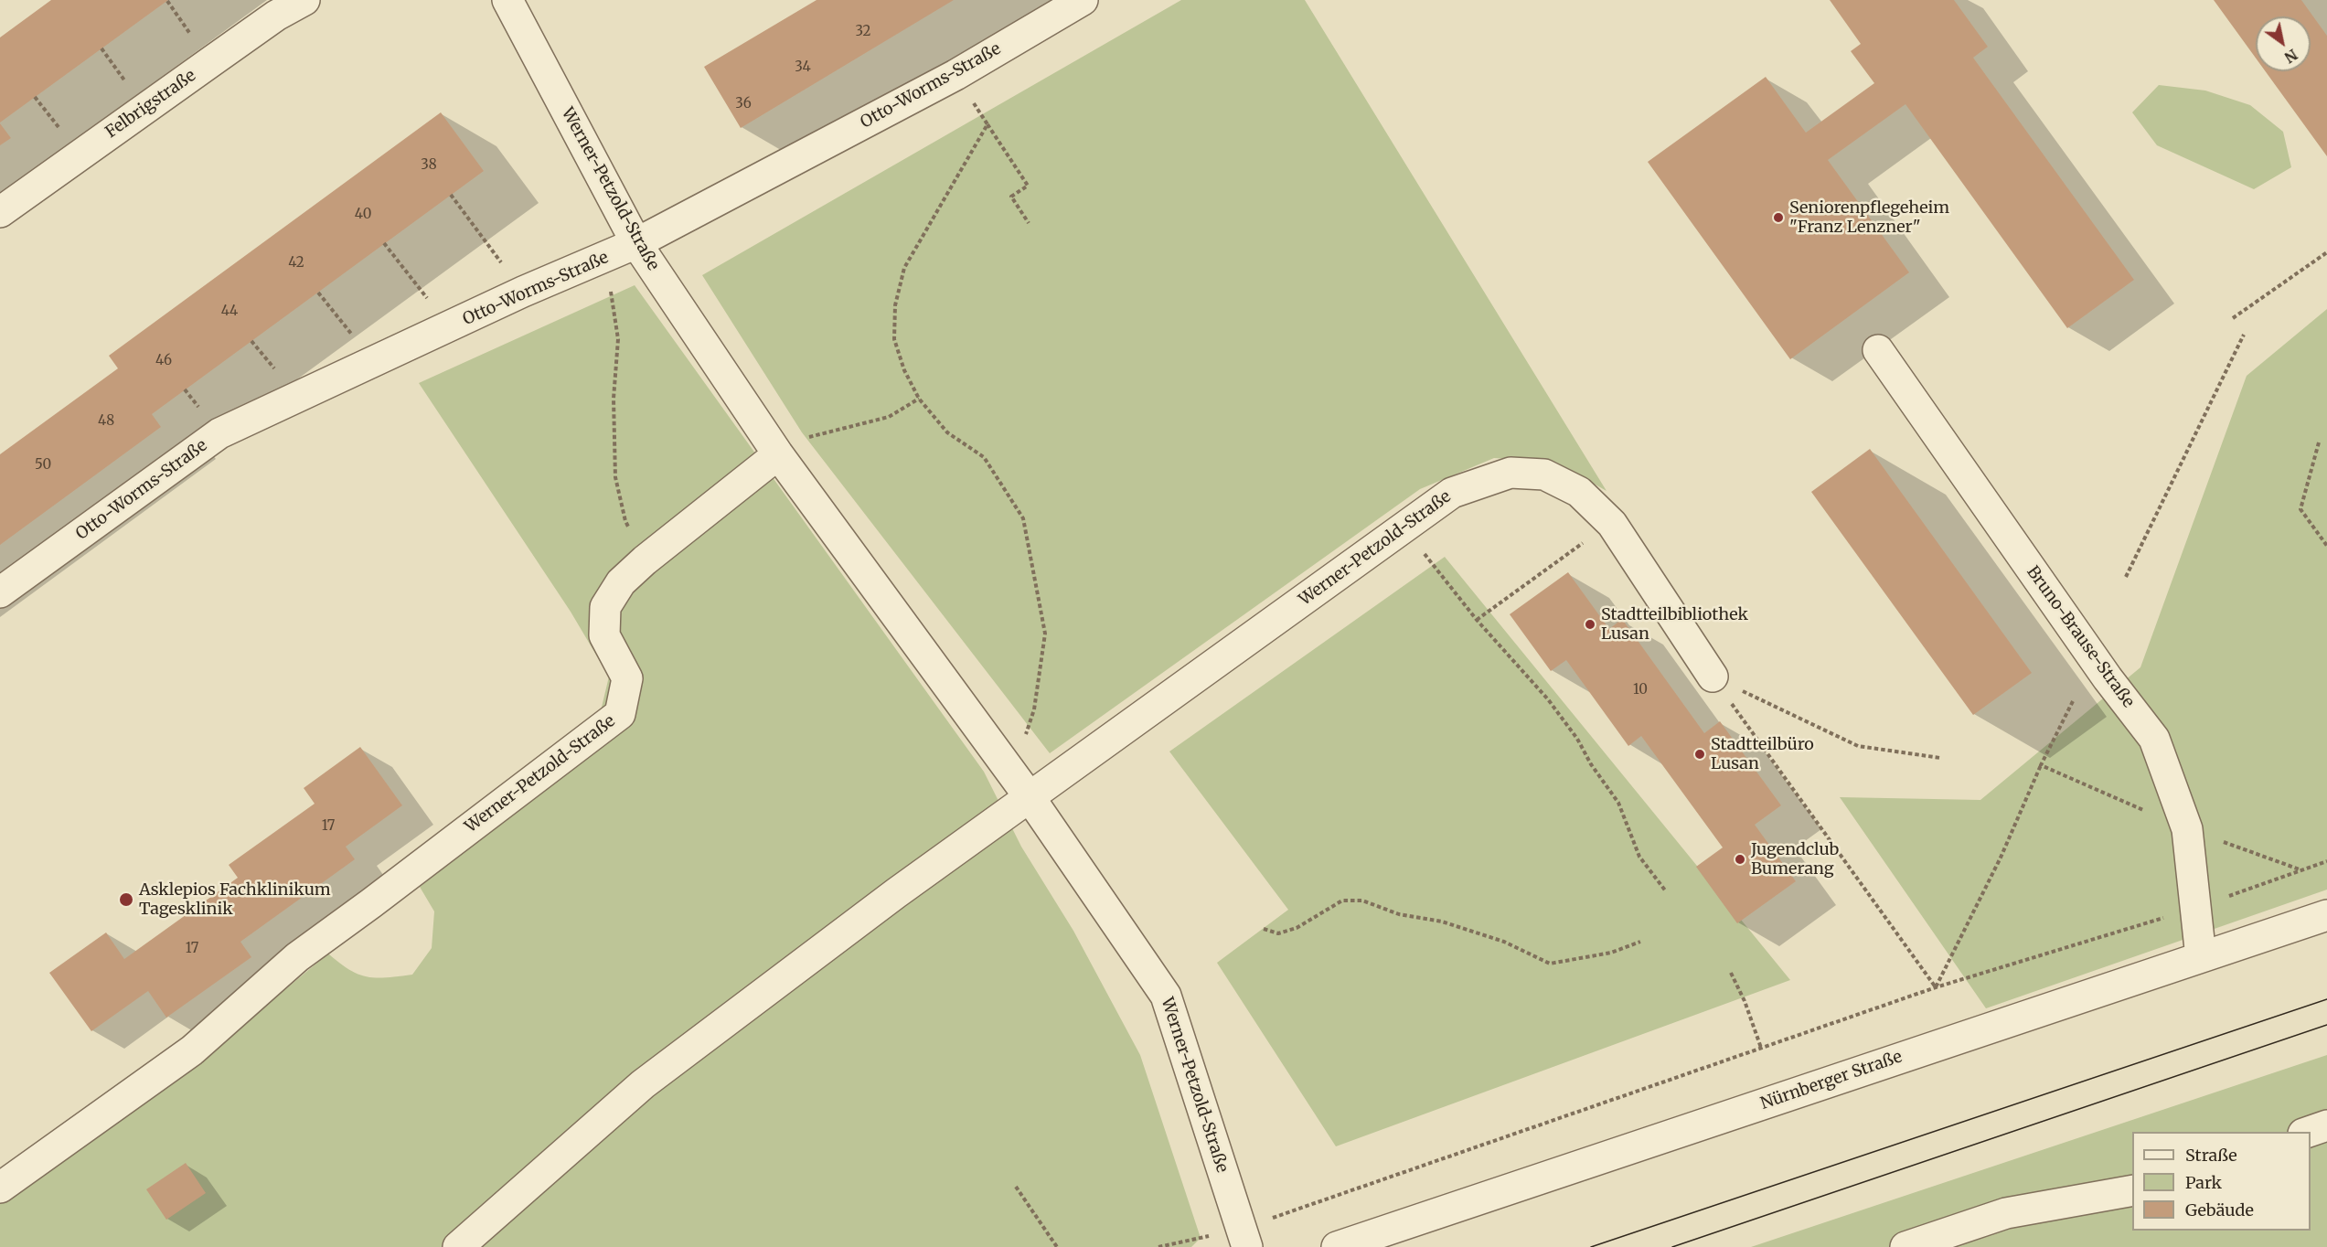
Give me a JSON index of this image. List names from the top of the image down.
{
  "streets": {
    "street": [
      "Otto-Worms-Straße",
      "Felbrigstraße",
      "Werner-Petzold-Straße",
      "Bruno-Brause-Straße",
      "Nürnberger Straße"
    ]
  },
  "crossings": [
    ["Otto-Worms-Straße", "Werner-Petzold-Straße"],
    ["Bruno-Brause-Straße", "Nürnberger Straße"]
  ],
  "places": [
    "Seniorenpflegeheim \"Franz Lenzner\"",
    "Stadtteilbibliothek Lusan",
    "Stadtteilbüro Lusan",
    "Jugendclub Bumerang",
    "Asklepios Fachklinikum Tagesklinik"
  ],
  "house_numbers": [
    "32",
    "34",
    "36",
    "38",
    "40",
    "42",
    "44",
    "46",
    "48",
    "50",
    "10",
    "17",
    "17"
  ],
  "legend": ["Straße", "Park", "Gebäude"],
  "north": "bottom right"
}
